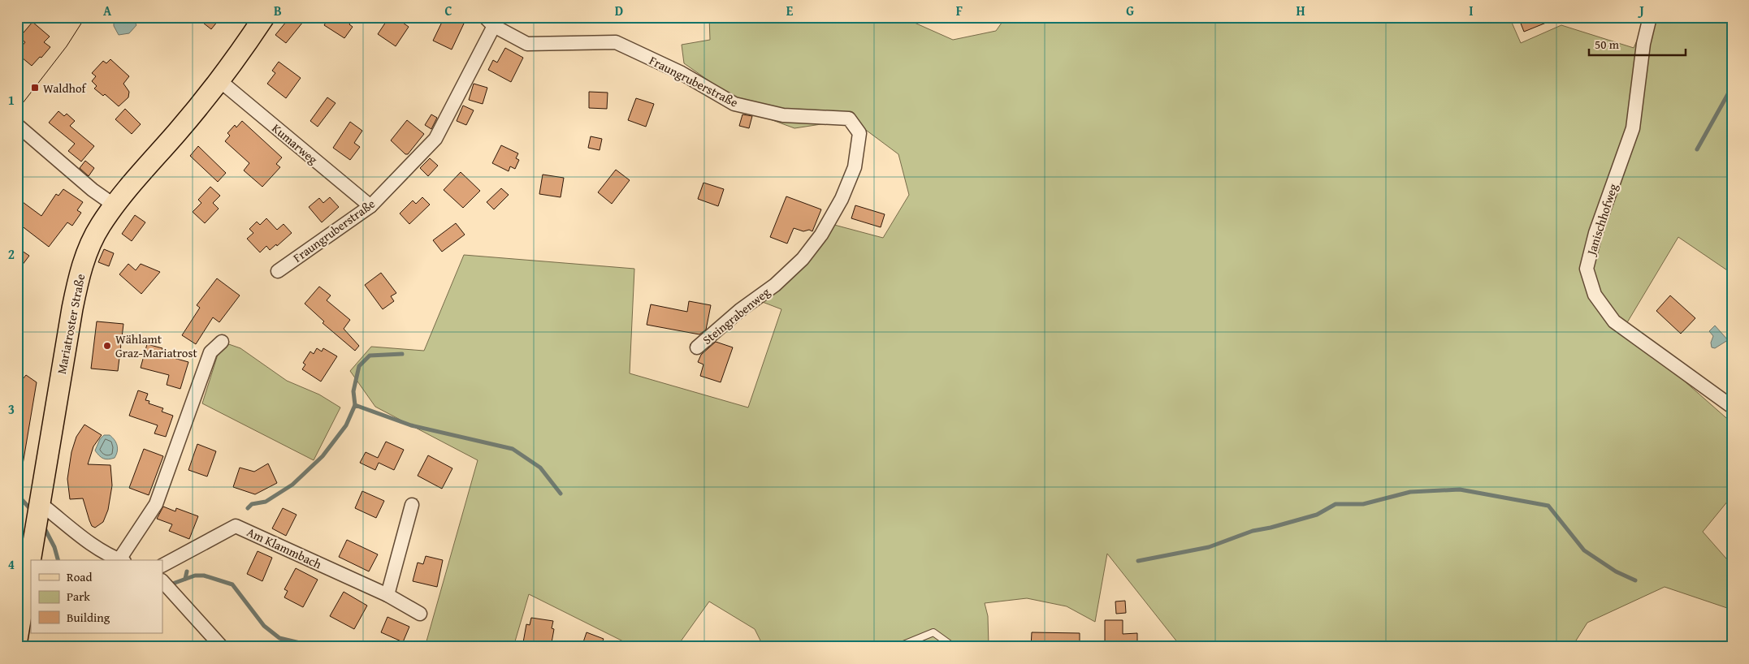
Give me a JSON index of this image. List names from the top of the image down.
{
  "streets": {
    "main road": ["Mariatroster Straße"],
    "street": [
      "Fraungruberstraße",
      "Kumarweg",
      "Janischhofweg",
      "Steingrabenweg",
      "Am Klammbach"
    ]
  },
  "crossings": [
    ["Fraungruberstraße", "Kumarweg"],
    ["Fraungruberstraße", "Steingrabenweg"],
    ["Kumarweg", "Mariatroster Straße"]
  ],
  "places": {
    "transit": ["Waldhof"],
    "other": ["Wählamt Graz-Mariatrost"]
  },
  "legend": ["Road", "Park", "Building"],
  "scale_bar": "50 m",
  "grid": {
    "columns": [
      "A",
      "B",
      "C",
      "D",
      "E",
      "F",
      "G",
      "H",
      "I",
      "J"
    ],
    "rows": [
      "1",
      "2",
      "3",
      "4"
    ]
  }
}
